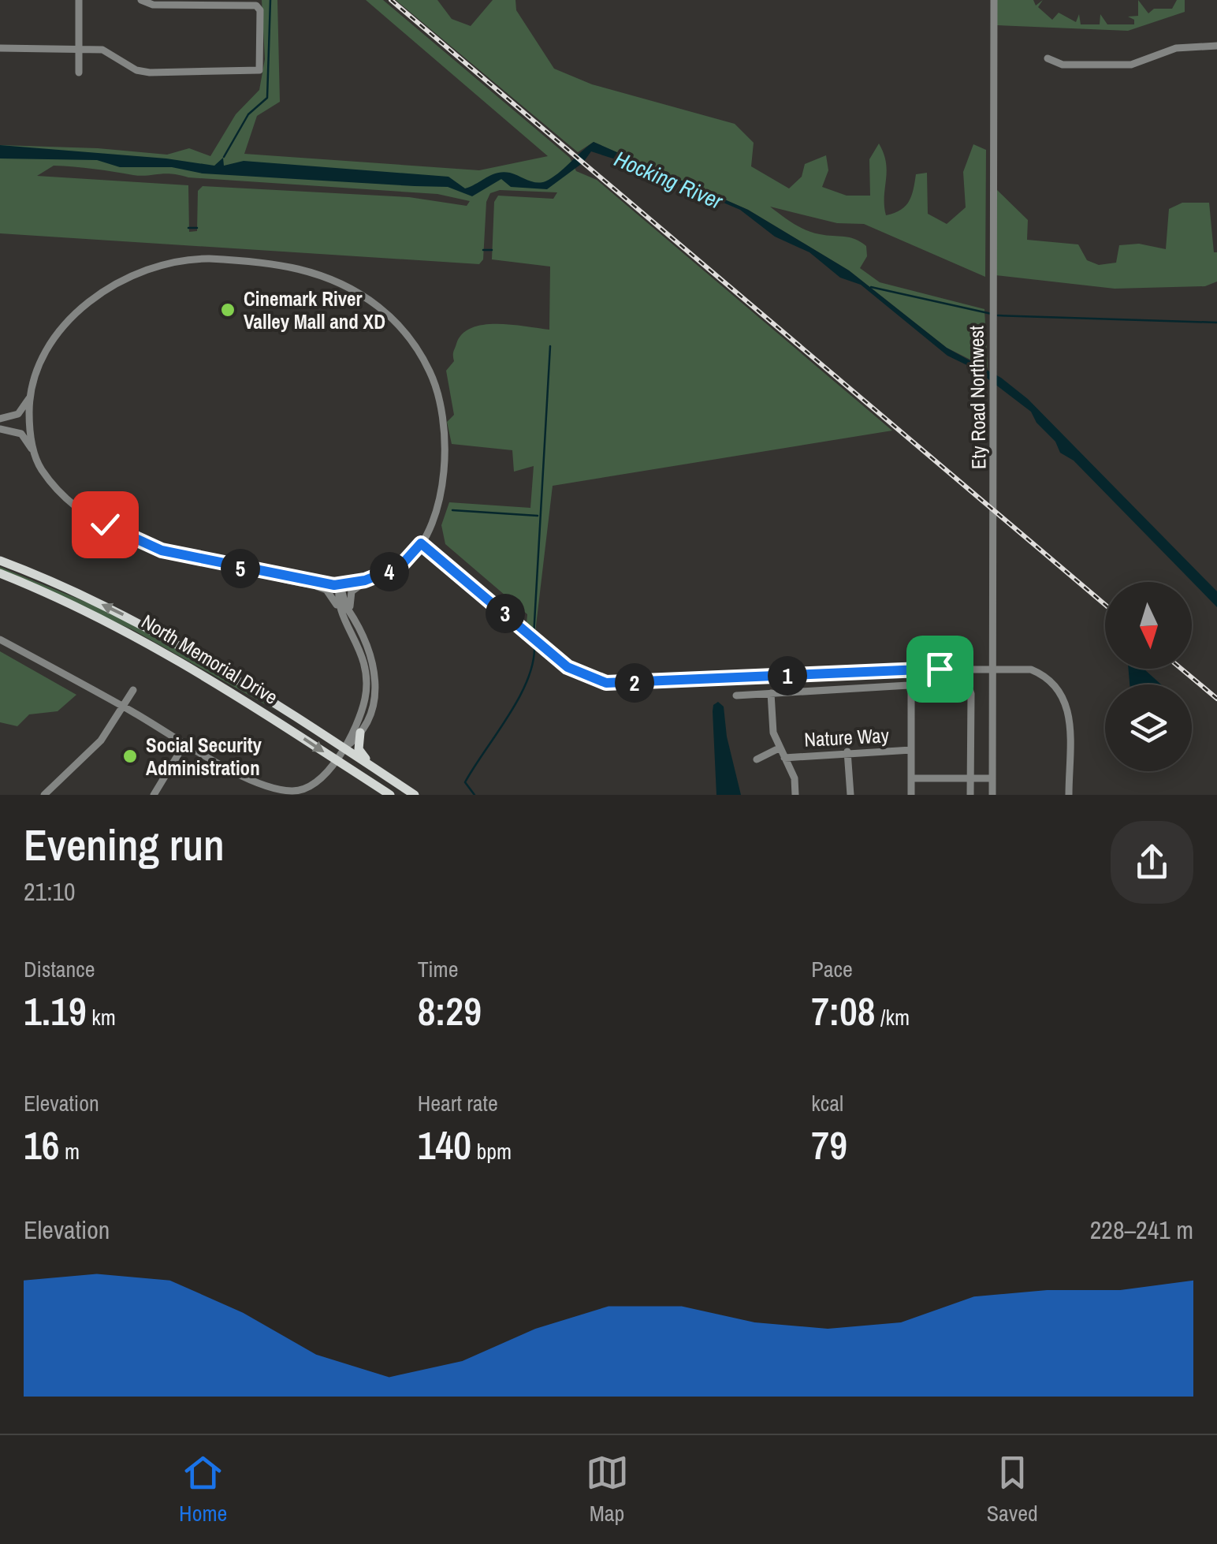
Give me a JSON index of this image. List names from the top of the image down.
{
  "streets": {
    "main road": ["North Memorial Drive"],
    "street": ["Ety Road Northwest", "Nature Way"]
  },
  "water": ["Hocking River"],
  "places": ["Cinemark River Valley Mall and XD", "Social Security Administration"],
  "north": "bottom",
  "page": {
    "pins": [
      "5",
      "4",
      "3",
      "1",
      "2"
    ],
    "heading": ["Evening run", "21:10"],
    "stats": [
      ["Distance", "1.19 km"],
      ["Time", "8:29"],
      ["Pace", "7:08 /km"],
      ["Elevation", "16 m"],
      ["Heart rate", "140 bpm"],
      ["kcal", "79"]
    ],
    "chart": ["Elevation", "228–241 m"],
    "tabs": ["Home", "Map", "Saved"]
  }
}
